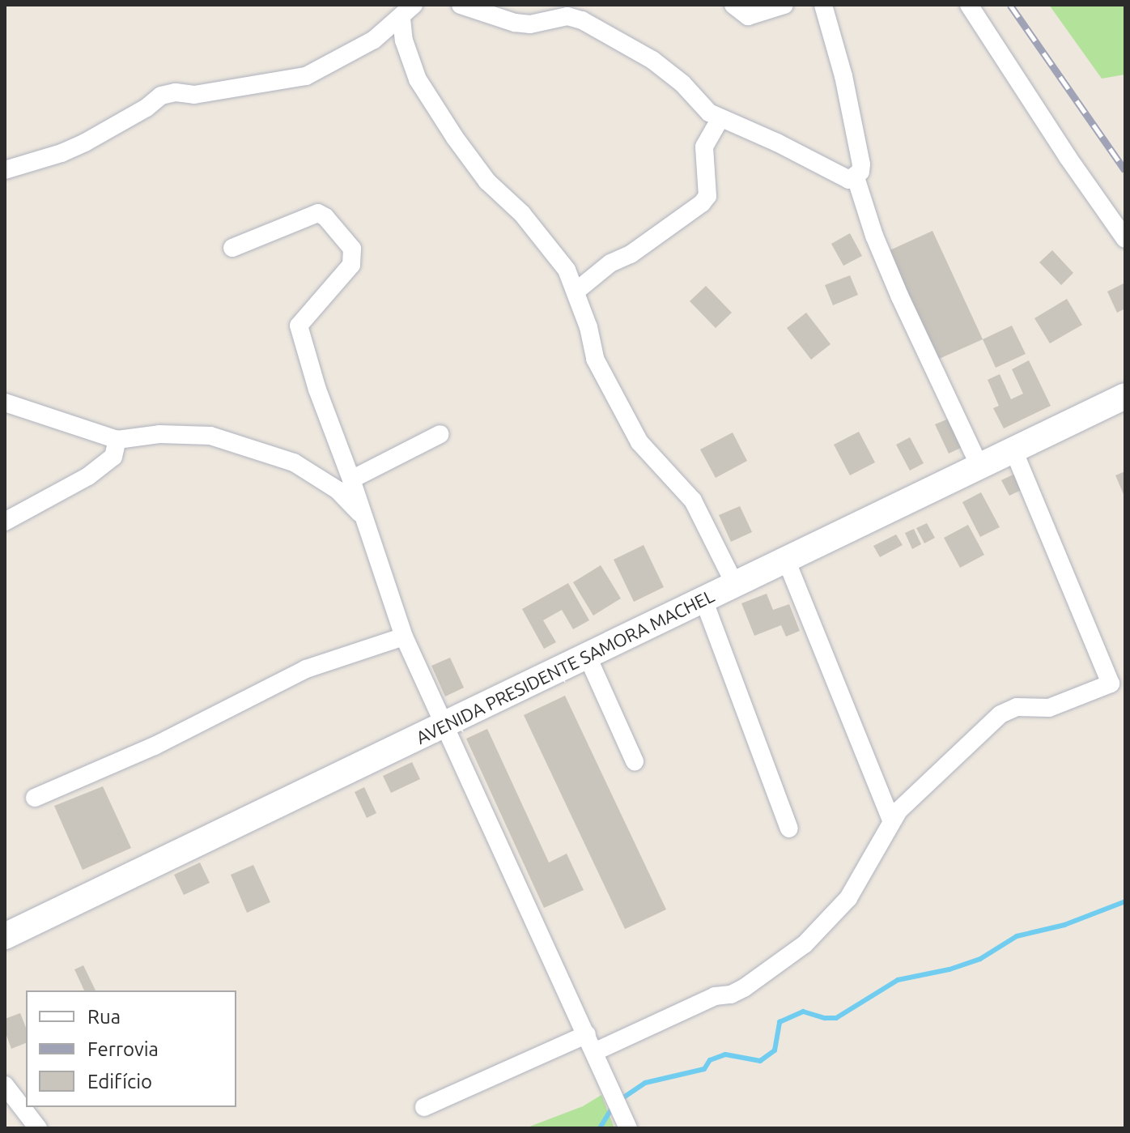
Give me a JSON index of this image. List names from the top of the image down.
{
  "streets": {
    "main road": ["AVENIDA PRESIDENTE SAMORA MACHEL"]
  },
  "legend": ["Rua", "Ferrovia", "Edifício"]
}
